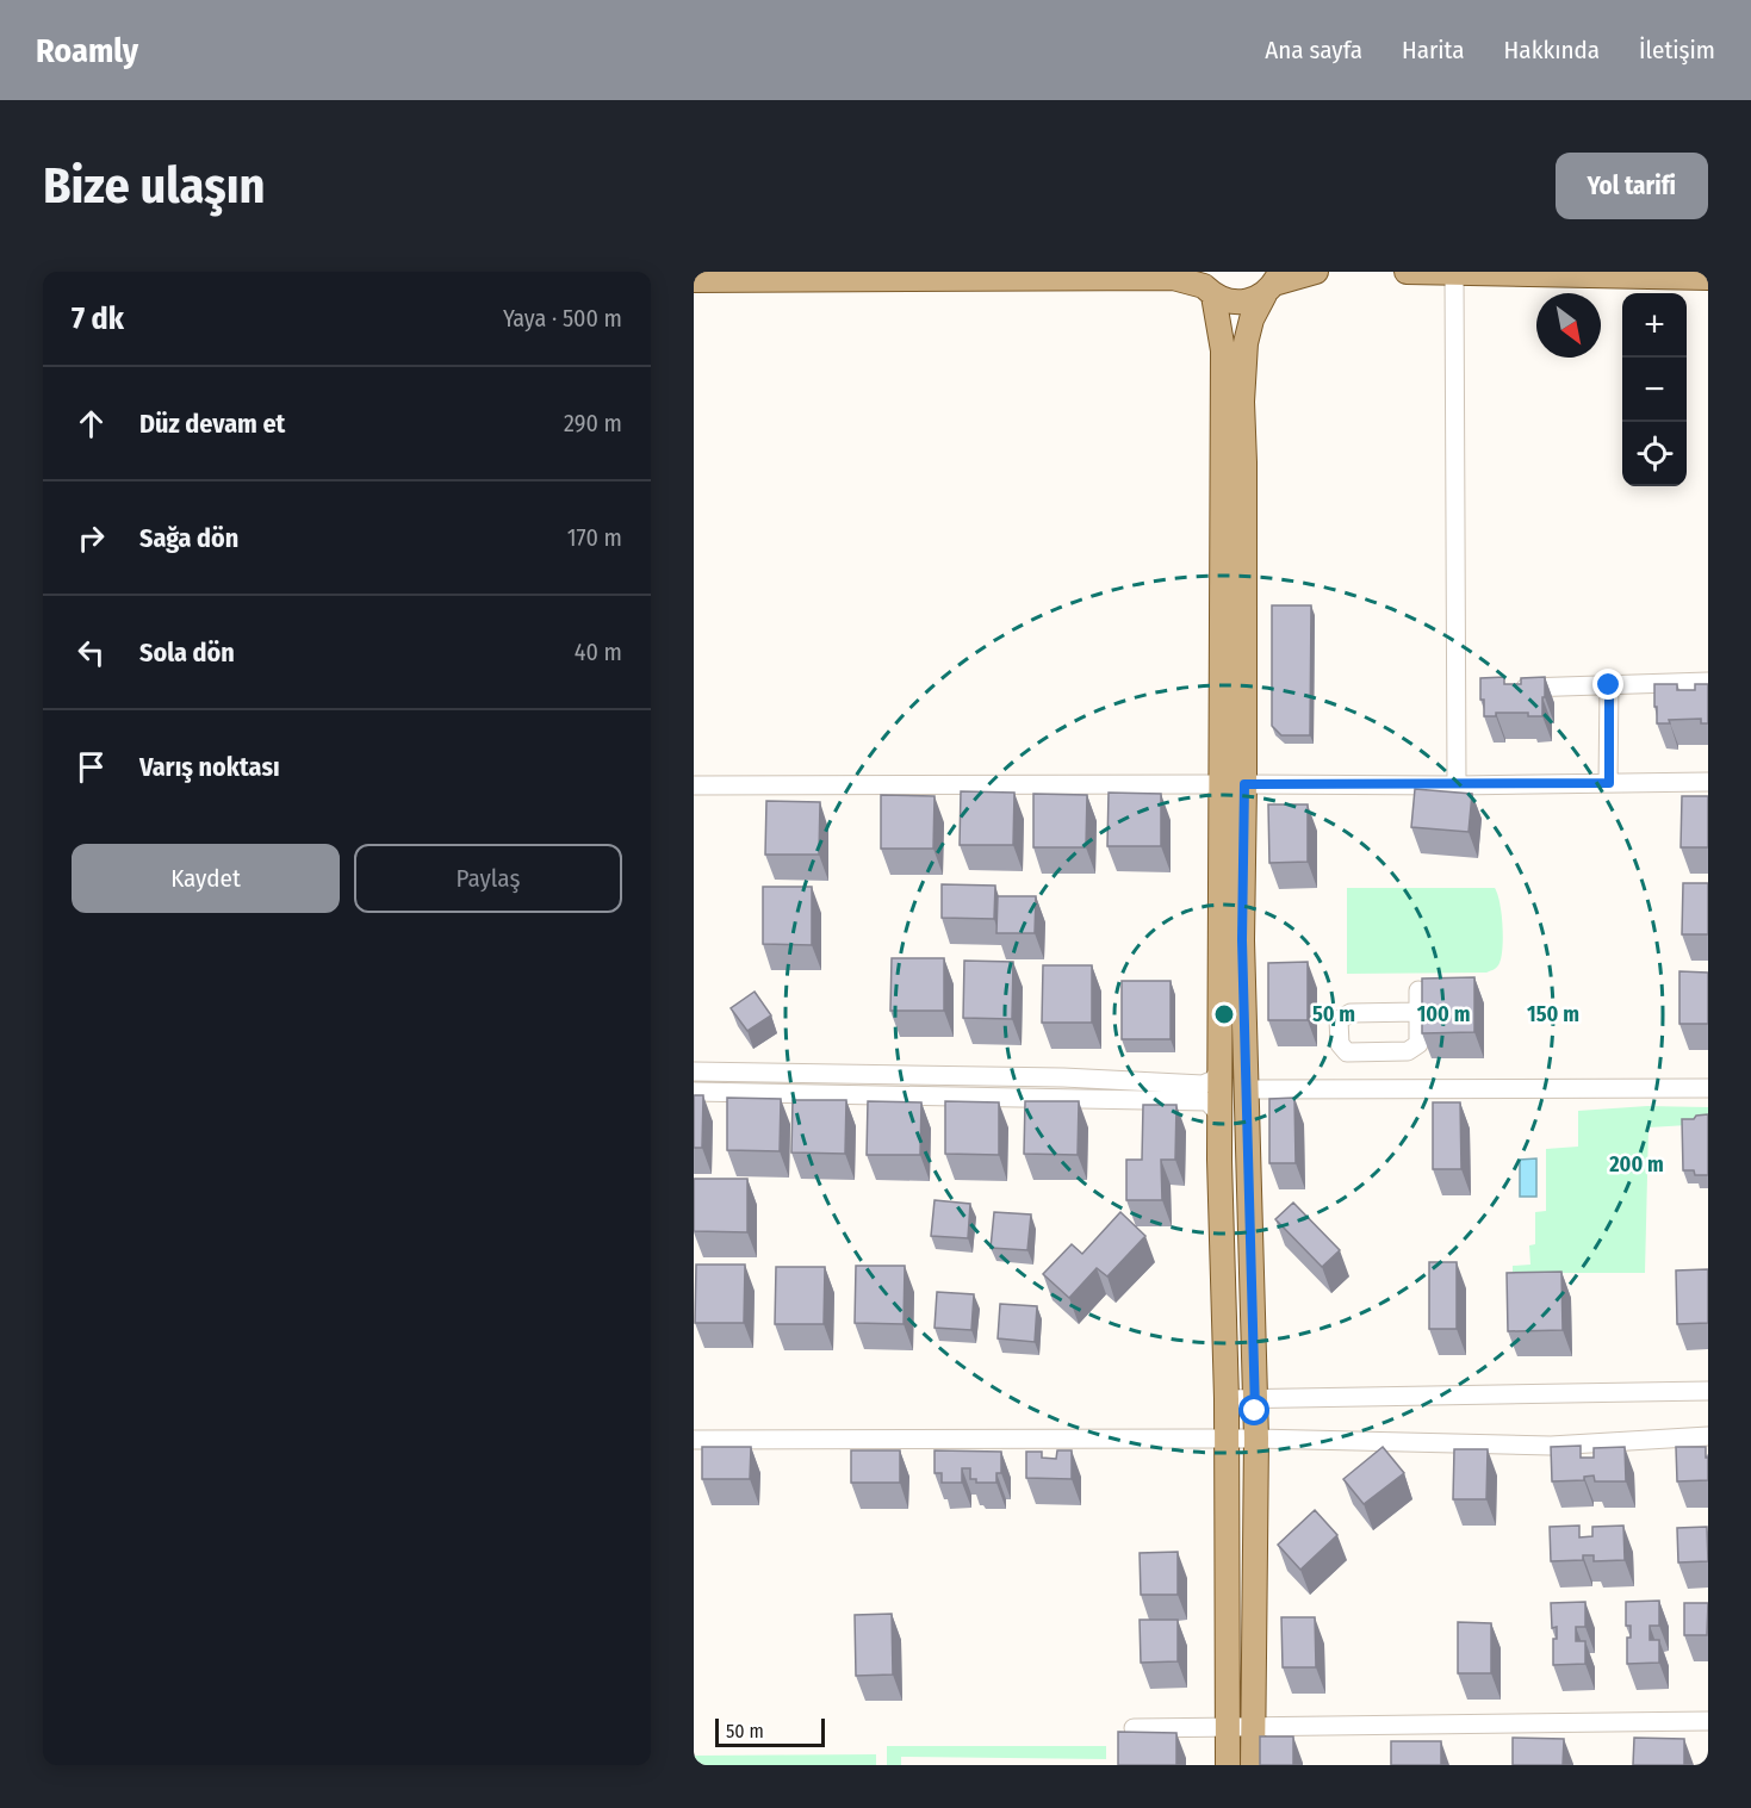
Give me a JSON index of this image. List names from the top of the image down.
{
  "scale_bar": "50 m",
  "north": "bottom right",
  "page": {
    "header": "Roamly",
    "nav": [
      "Ana sayfa",
      "Harita",
      "Hakkında",
      "İletişim"
    ],
    "buttons": [
      "Yol tarifi",
      ["Kaydet", "Paylaş"]
    ],
    "title": "Bize ulaşın",
    "heading": ["7 dk", "Yaya · 500 m"],
    "map_buttons": ["+", "−"],
    "list": [
      ["Düz devam et", "290 m"],
      ["Sağa dön", "170 m"],
      ["Sola dön", "40 m"],
      "Varış noktası"
    ],
    "scale": "50 m"
  },
  "rings": [
    "50 m",
    "100 m",
    "150 m",
    "200 m"
  ]
}
